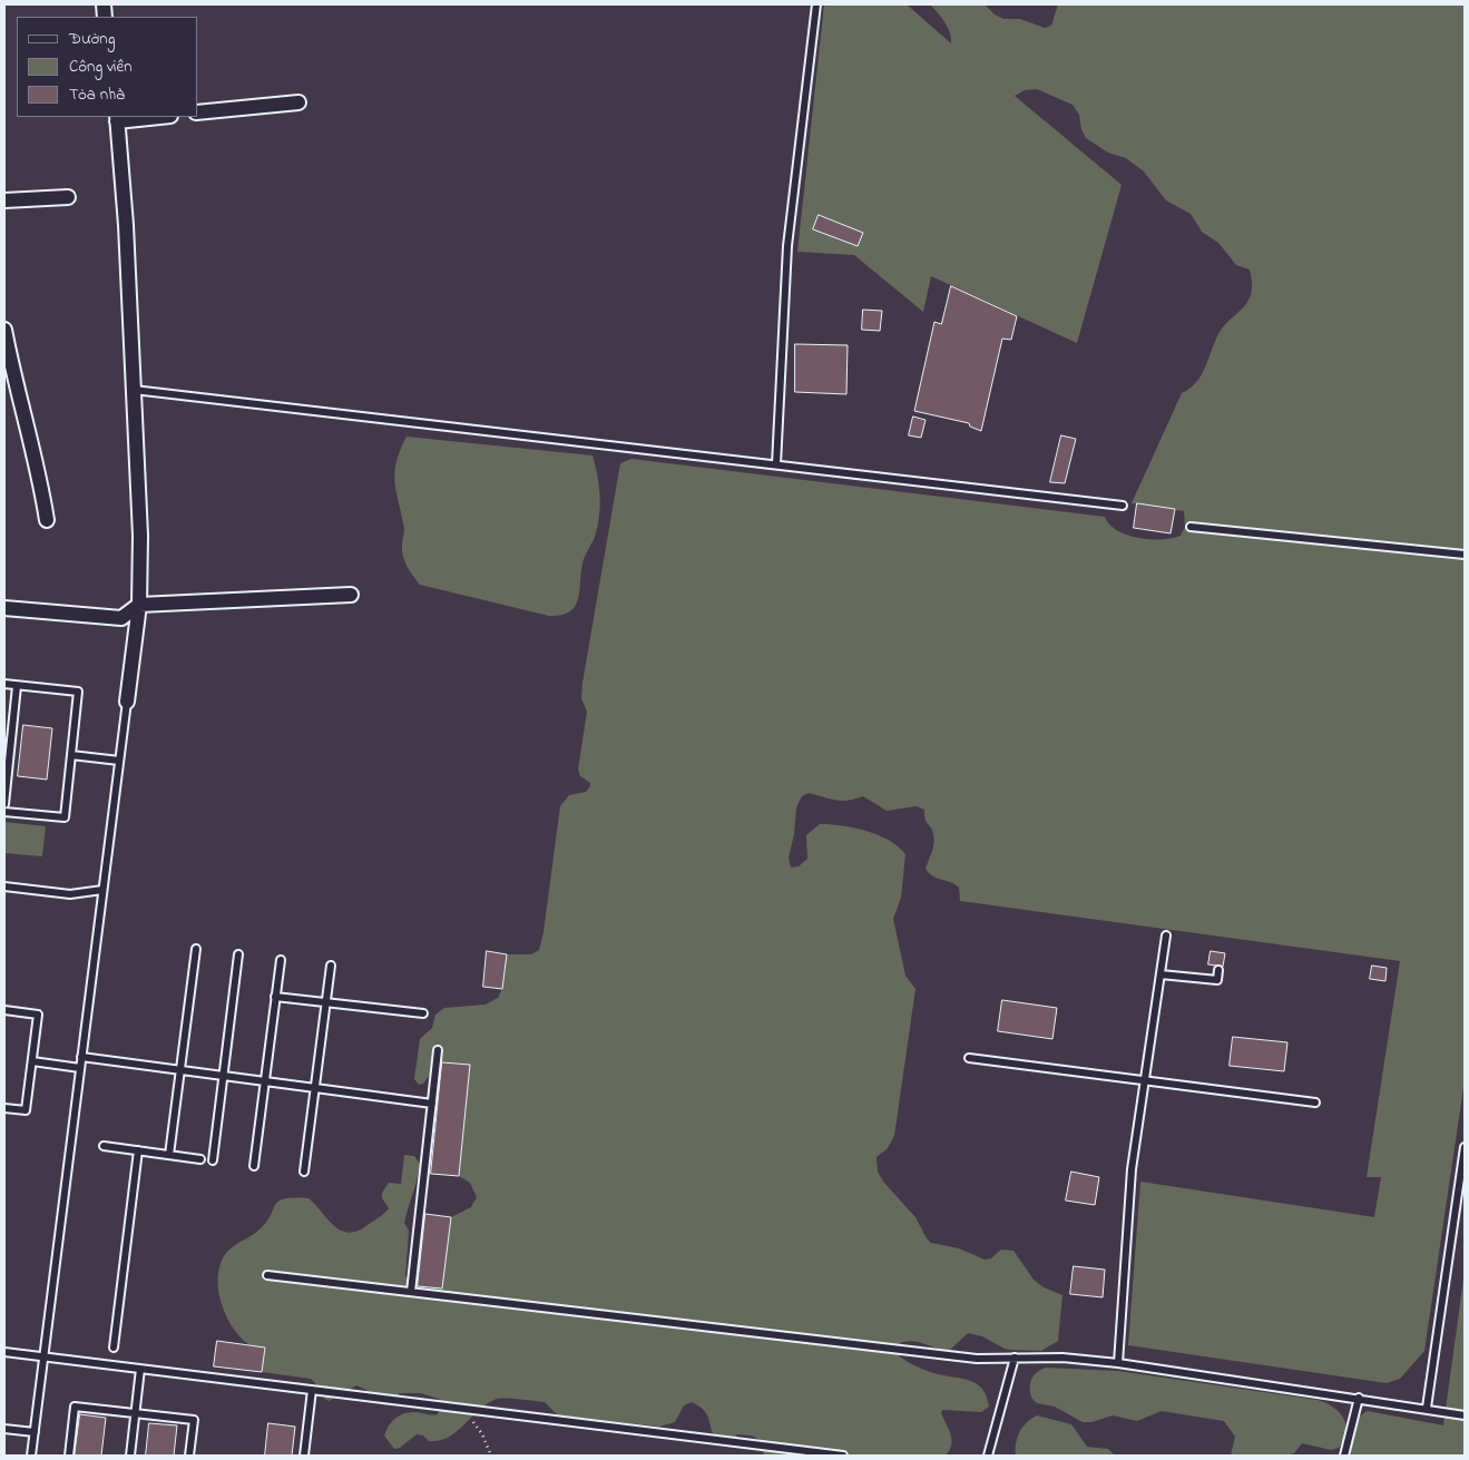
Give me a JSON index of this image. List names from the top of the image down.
{
  "legend": ["Đường", "Công viên", "Tòa nhà"]
}
